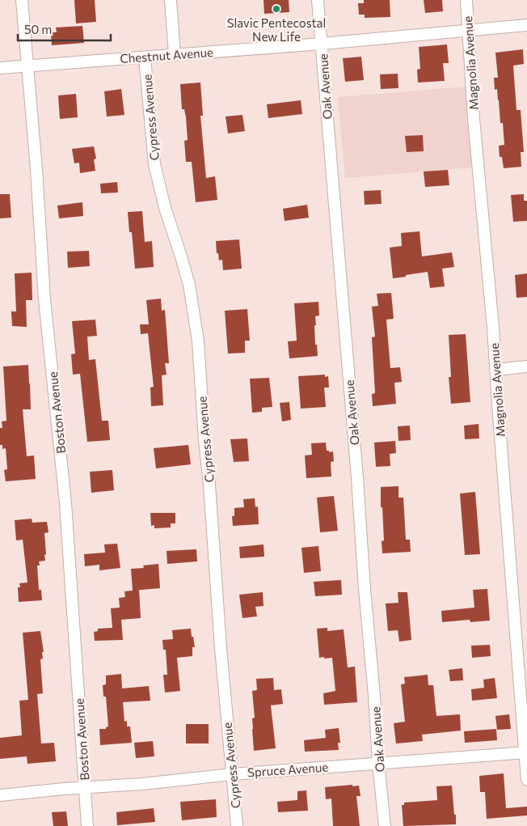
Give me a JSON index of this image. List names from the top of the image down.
{
  "streets": {
    "street": [
      "Chestnut Avenue",
      "Magnolia Avenue",
      "Oak Avenue",
      "Cypress Avenue",
      "Boston Avenue",
      "Spruce Avenue"
    ]
  },
  "crossings": [
    ["Chestnut Avenue", "Magnolia Avenue"],
    ["Chestnut Avenue", "Oak Avenue"],
    ["Chestnut Avenue", "Cypress Avenue"],
    ["Chestnut Avenue", "Boston Avenue"],
    ["Magnolia Avenue", "Spruce Avenue"],
    ["Oak Avenue", "Spruce Avenue"],
    ["Cypress Avenue", "Spruce Avenue"],
    ["Boston Avenue", "Spruce Avenue"]
  ],
  "places": ["Slavic Pentecostal New Life"],
  "scale_bar": "50 m"
}
